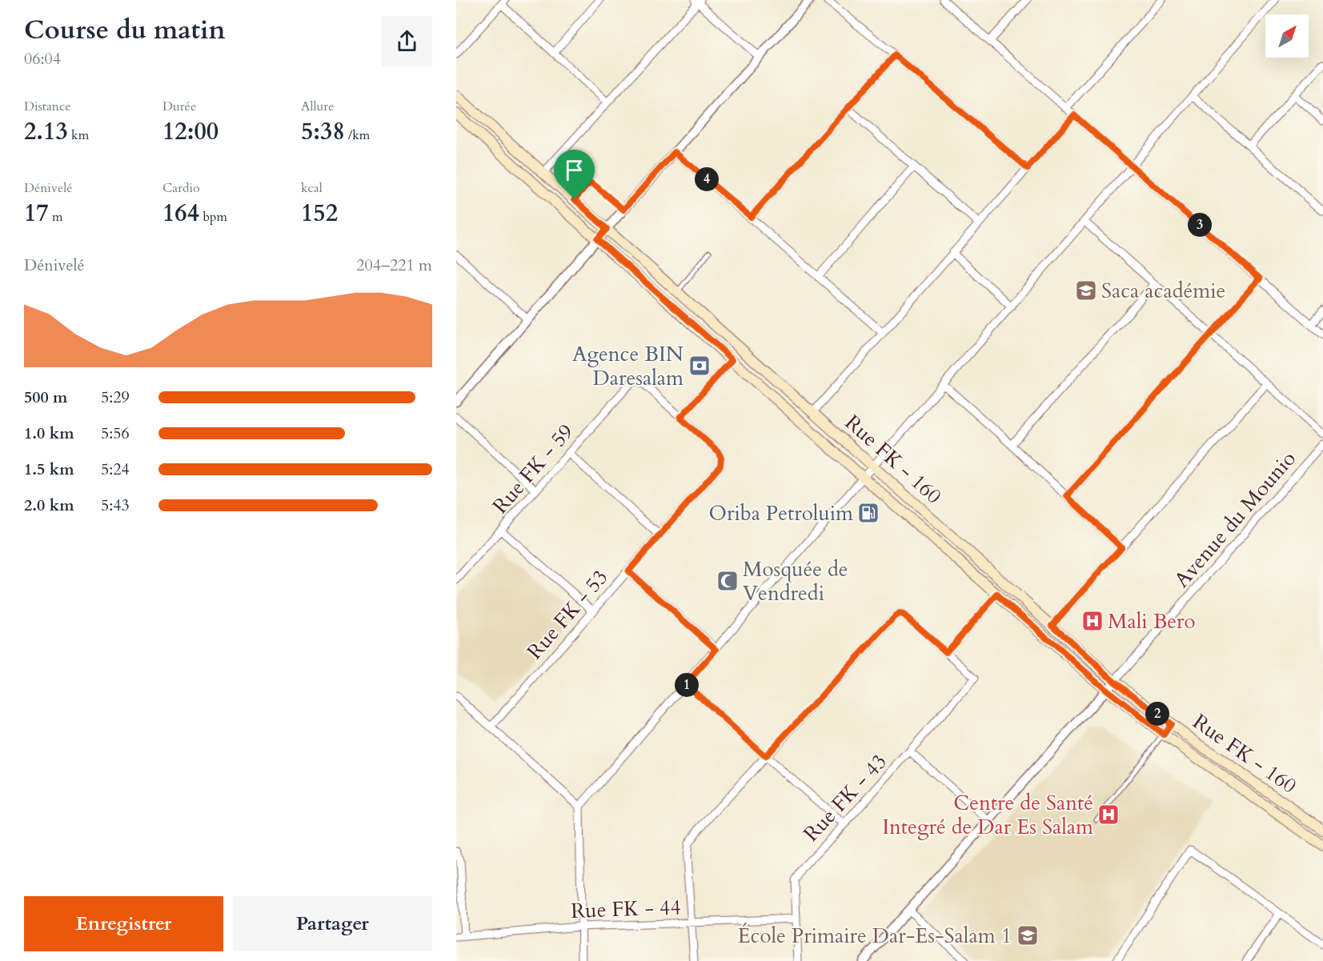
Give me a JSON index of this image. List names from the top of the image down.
{
  "streets": {
    "main road": ["Rue FK - 160"],
    "street": [
      "Rue FK - 59",
      "Avenue du Mounio",
      "Rue FK - 53",
      "Rue FK - 43",
      "Rue FK - 44"
    ]
  },
  "crossings": [
    ["Rue FK - 160", "Avenue du Mounio"],
    ["Rue FK - 59", "Rue FK - 53"],
    ["Rue FK - 43", "Rue FK - 44"]
  ],
  "places": {
    "school or university": ["Saca académie", "École Primaire Dar-Es-Salam 1"],
    "bank": ["Agence BIN Daresalam"],
    "fuel station": ["Oriba Petroluim"],
    "mosque": ["Mosquée de Vendredi"],
    "hospital": ["Mali Bero", "Centre de Santé Integré de Dar Es Salam"]
  },
  "north": "top right",
  "page": {
    "heading": ["Course du matin", "06:04"],
    "stats": [
      ["Distance", "2.13 km"],
      ["Durée", "12:00"],
      ["Allure", "5:38 /km"],
      ["Dénivelé", "17 m"],
      ["Cardio", "164 bpm"],
      ["kcal", "152"]
    ],
    "pins": [
      "4",
      "3",
      "1",
      "2"
    ],
    "chart": ["Dénivelé", "204–221 m"],
    "list": [
      {
        "name": "500 m",
        "note": "5:29"
      },
      {
        "name": "1.0 km",
        "note": "5:56"
      },
      {
        "name": "1.5 km",
        "note": "5:24"
      },
      {
        "name": "2.0 km",
        "note": "5:43"
      }
    ],
    "buttons": ["Enregistrer", "Partager"]
  }
}
